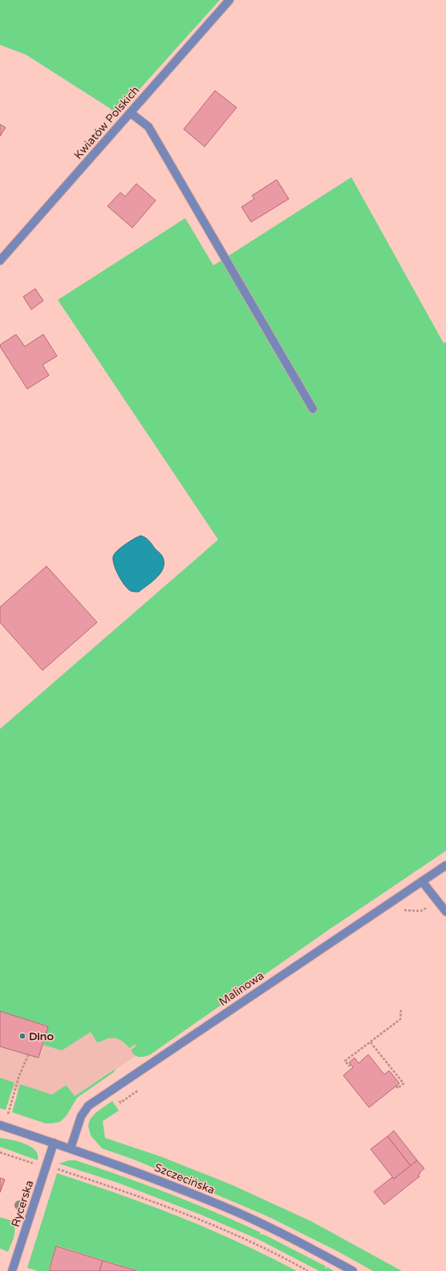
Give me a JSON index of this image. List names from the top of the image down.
{
  "streets": {
    "street": [
      "Kwiatów Polskich",
      "Malinowa",
      "Szczecińska",
      "Rycerska"
    ]
  },
  "crossings": [
    ["Malinowa", "Szczecińska"],
    ["Szczecińska", "Rycerska"]
  ],
  "places": ["Dino"]
}
